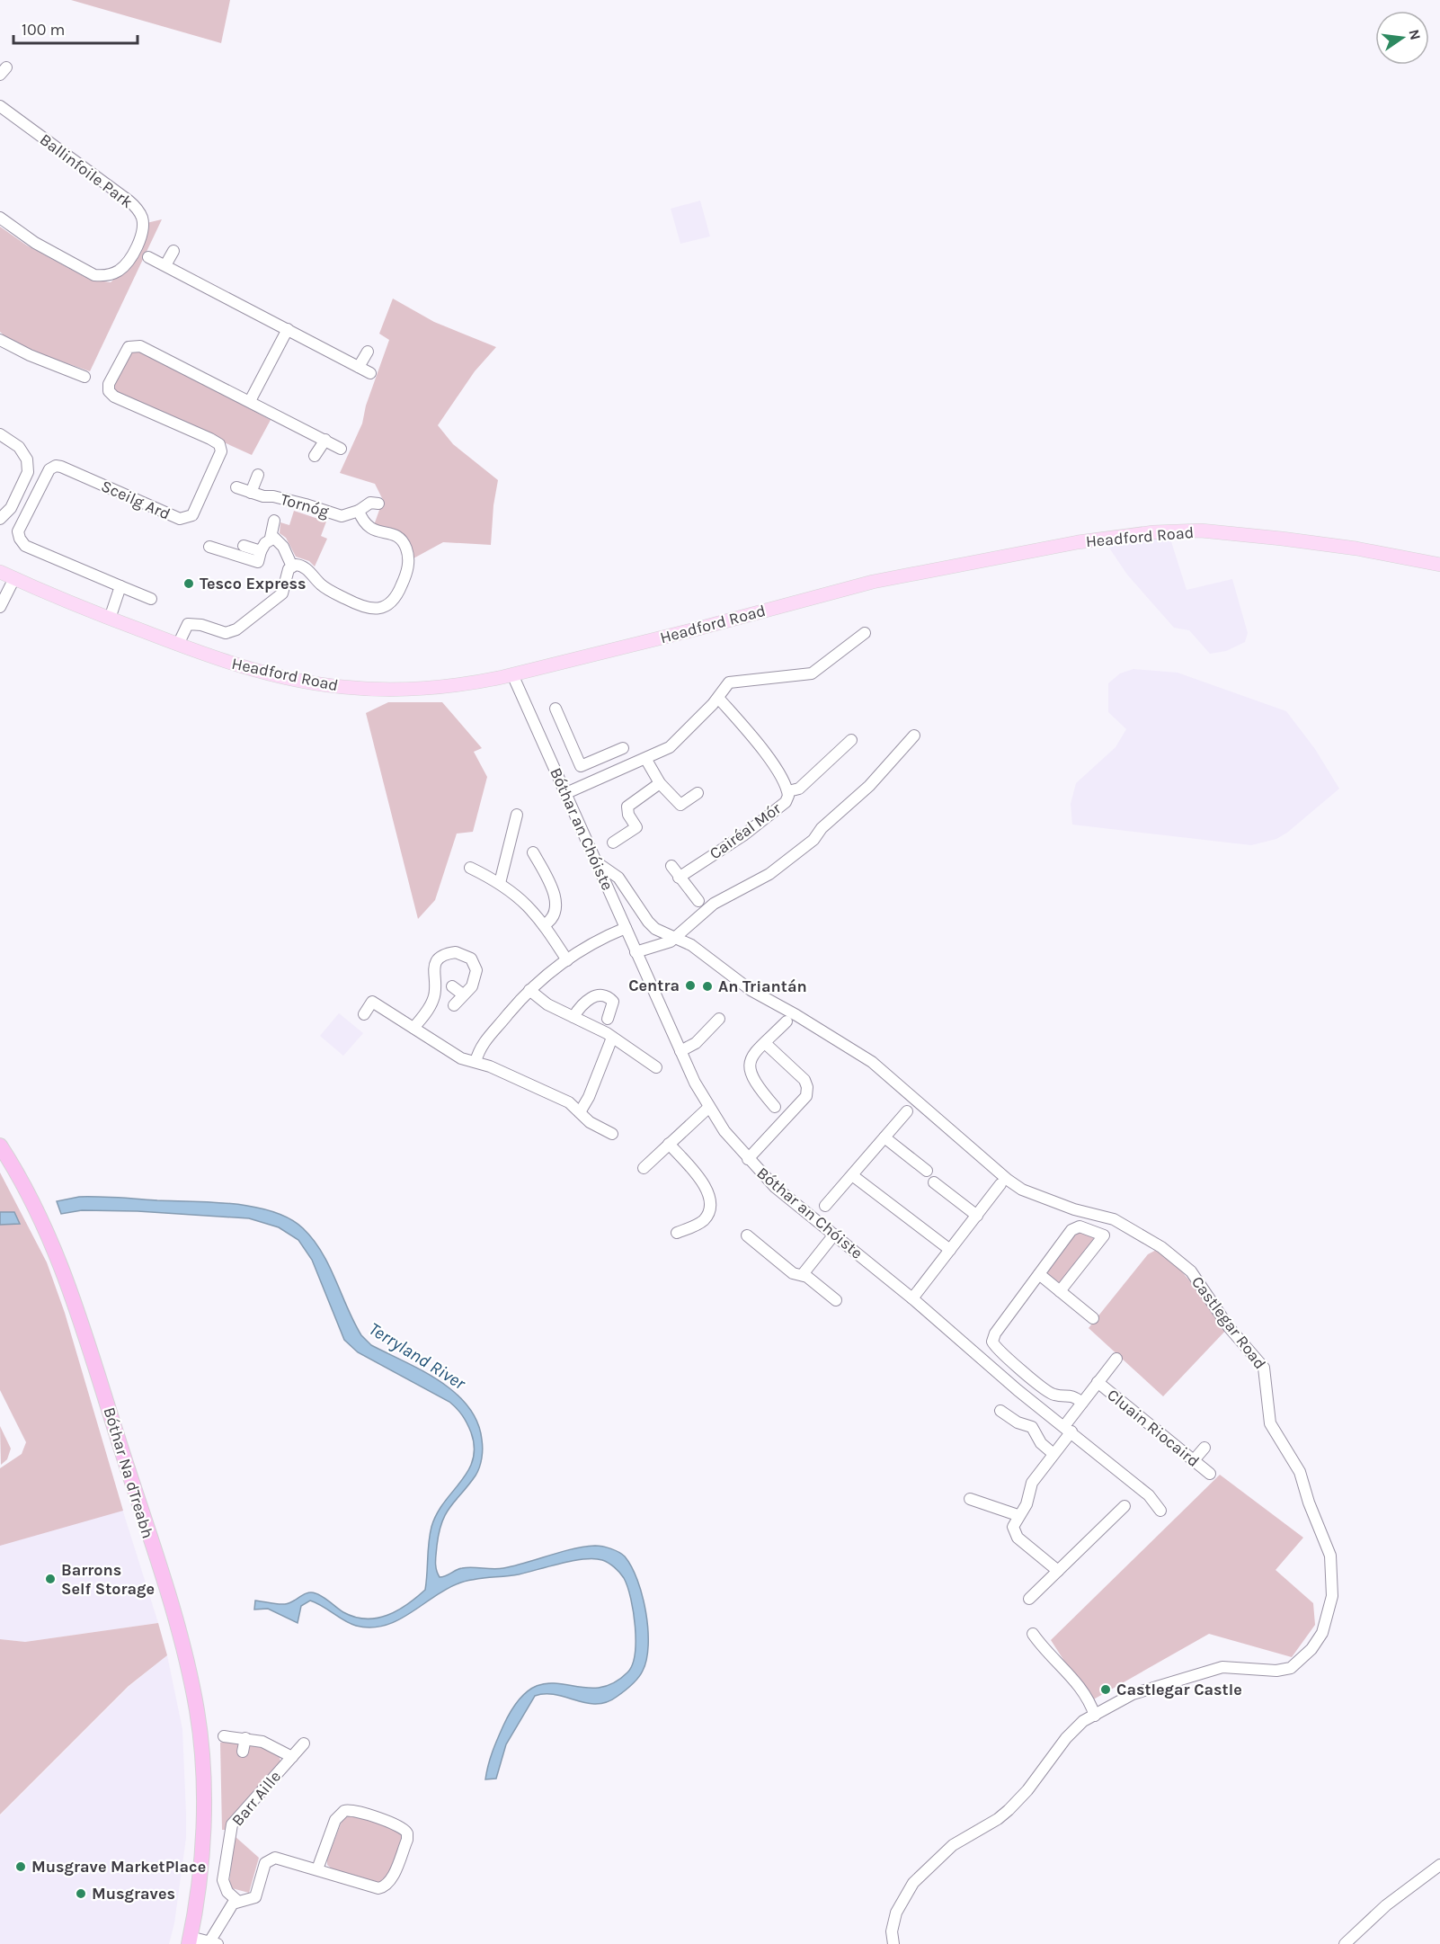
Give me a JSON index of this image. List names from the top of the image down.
{
  "streets": {
    "highway": ["Bóthar Na dTreabh"],
    "main road": ["Headford Road"],
    "street": [
      "Ballinfoile Park",
      "Sceilg Ard",
      "Tornóg",
      "Bóthar an Chóiste",
      "Cairéal Mór",
      "Castlegar Road",
      "Cluain Riocaird",
      "Barr Aille"
    ]
  },
  "crossings": [
    ["Headford Road", "Bóthar an Chóiste"],
    ["Bóthar an Chóiste", "Castlegar Road"],
    ["Bóthar an Chóiste", "Cluain Riocaird"]
  ],
  "water": ["Terryland River"],
  "places": [
    "Tesco Express",
    "Centra",
    "An Triantán",
    "Barrons Self Storage",
    "Castlegar Castle",
    "Musgrave MarketPlace",
    "Musgraves"
  ],
  "scale_bar": "100 m",
  "north": "right"
}
